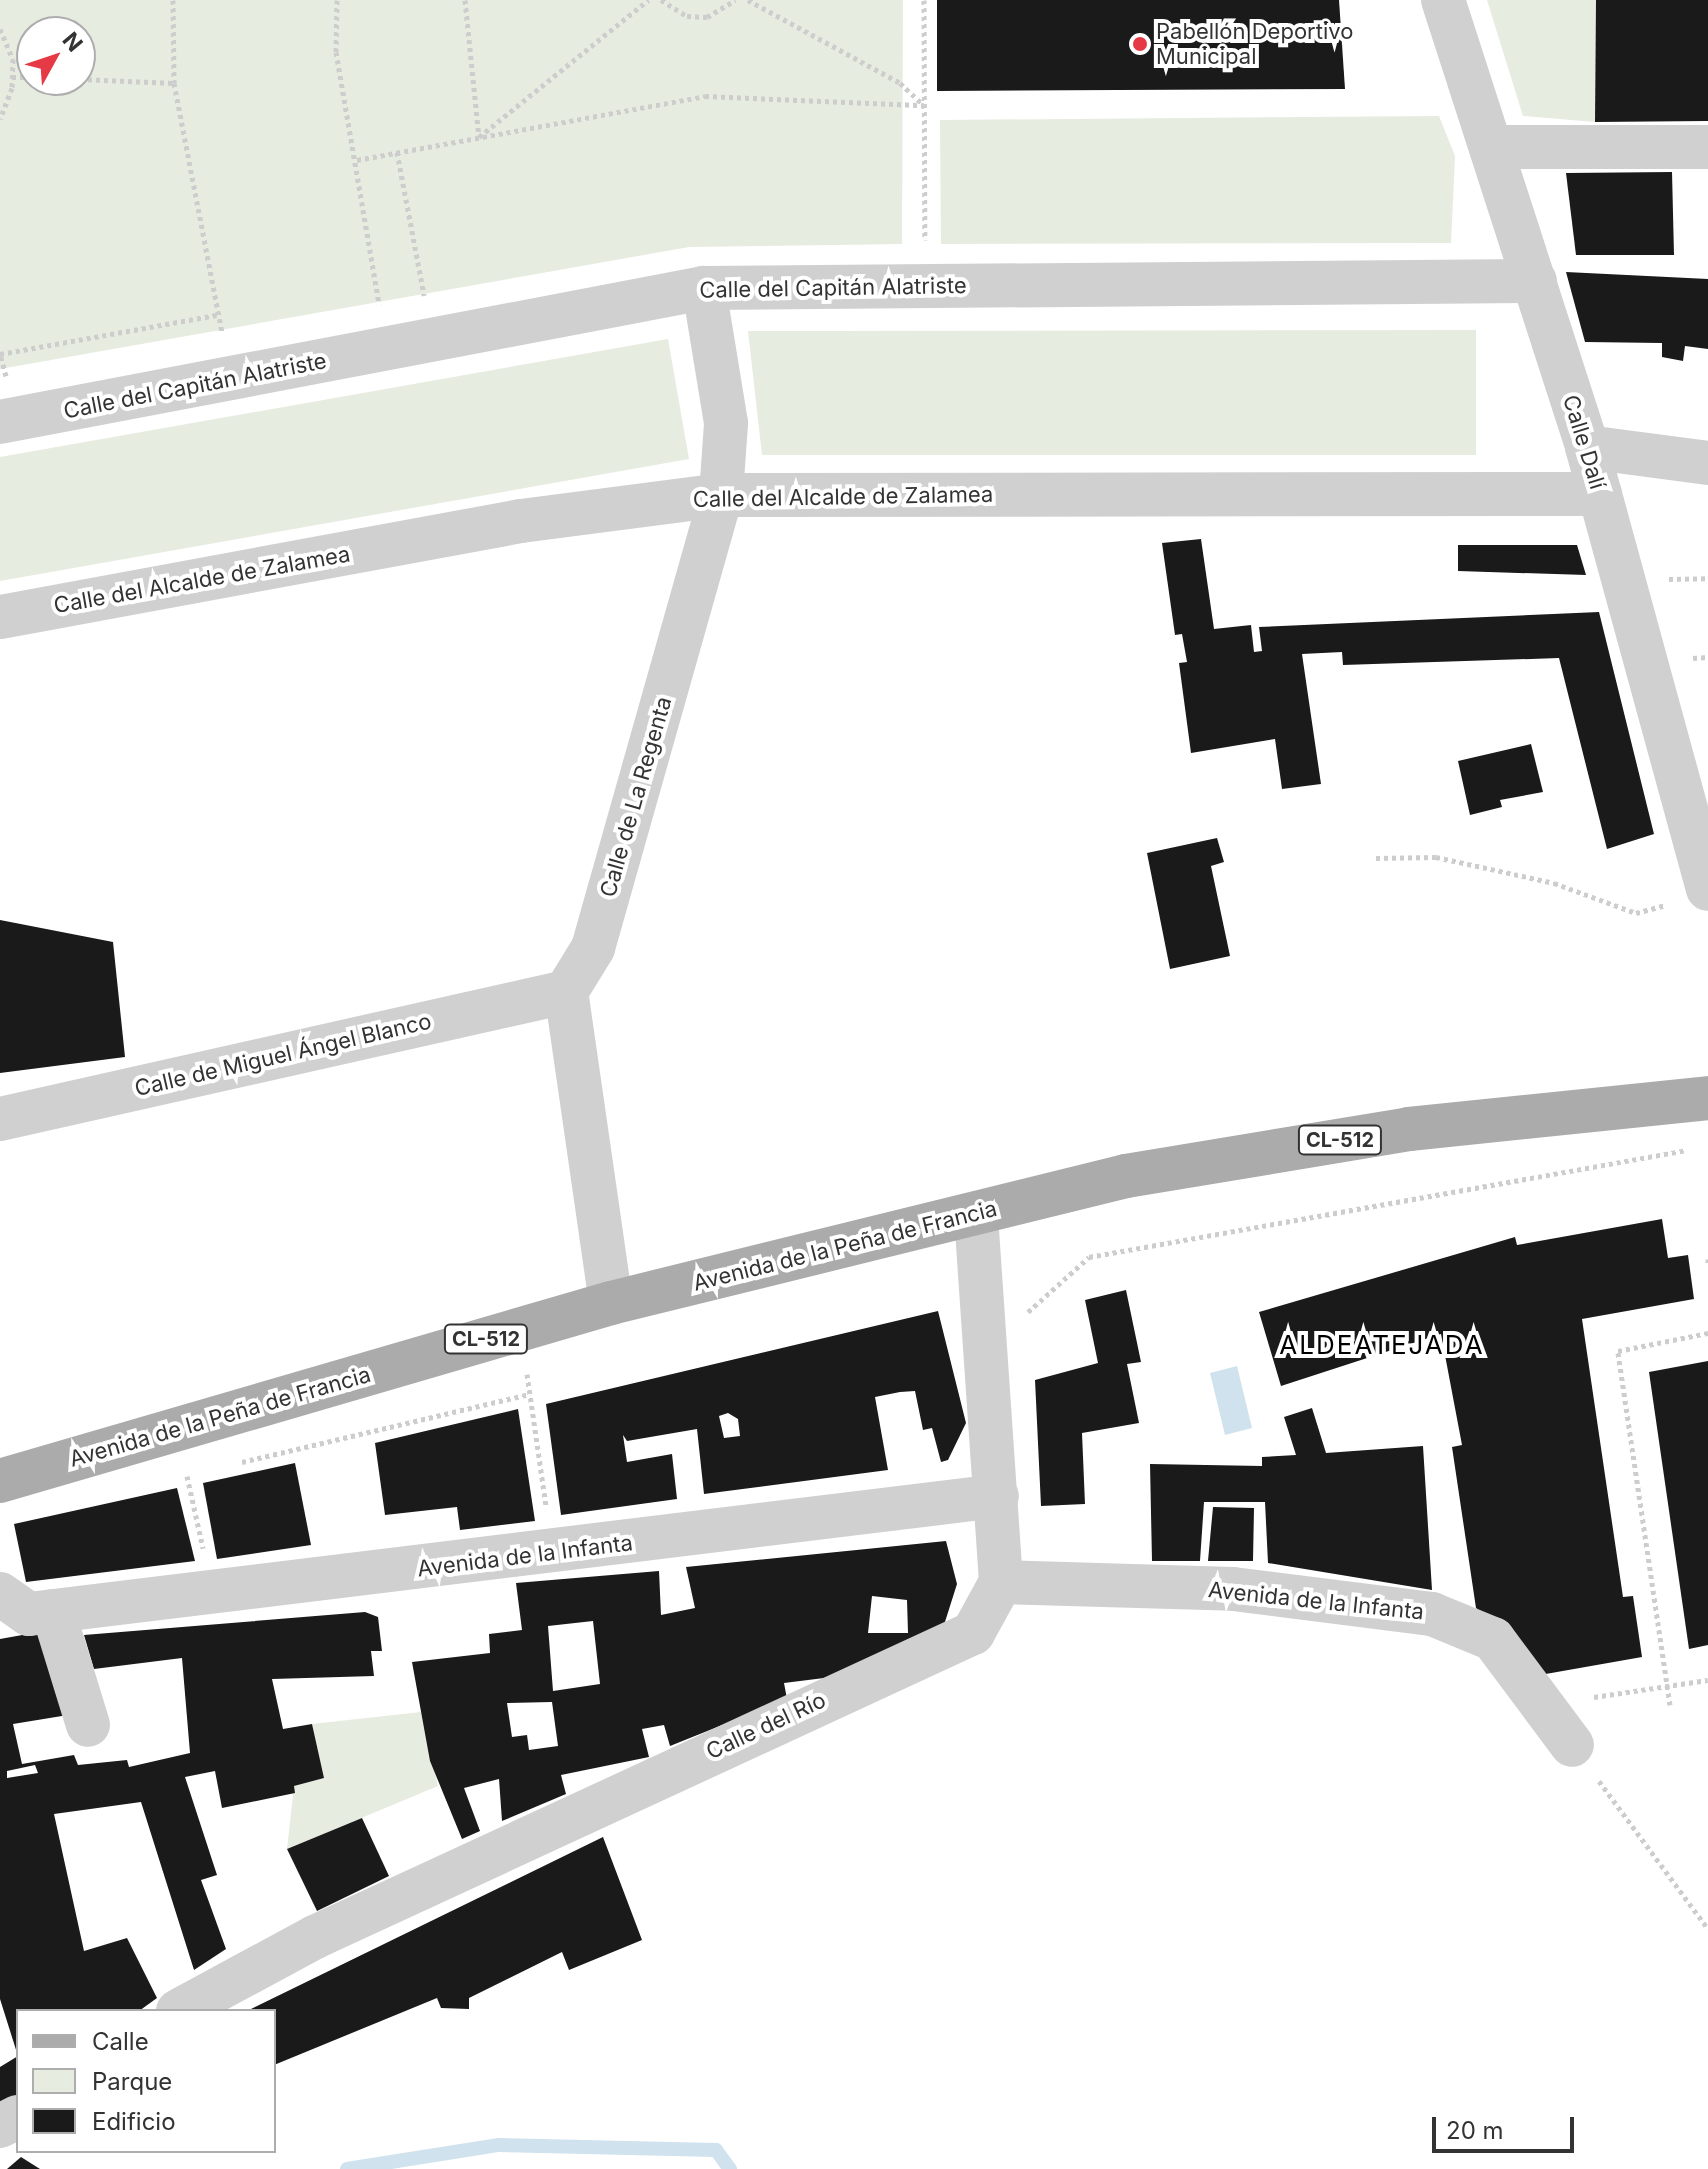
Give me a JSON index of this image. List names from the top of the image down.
{
  "streets": {
    "main road": ["CL-512", "Avenida de la Peña de Francia"],
    "street": [
      "Calle del Capitán Alatriste",
      "Calle Dalí",
      "Calle del Alcalde de Zalamea",
      "Calle de La Regenta",
      "Calle de Miguel Ángel Blanco",
      "Avenida de la Infanta",
      "Calle del Río"
    ]
  },
  "crossings": [
    ["Calle del Capitán Alatriste", "Calle Dalí"],
    ["Calle del Capitán Alatriste", "Calle de La Regenta"],
    ["Calle Dalí", "Calle del Alcalde de Zalamea"],
    ["Calle del Alcalde de Zalamea", "Calle de La Regenta"],
    ["Calle de La Regenta", "Calle de Miguel Ángel Blanco"],
    ["Avenida de la Infanta", "Calle del Río"]
  ],
  "districts": ["ALDEATEJADA"],
  "places": ["Pabellón Deportivo Municipal"],
  "legend": ["Calle", "Parque", "Edificio"],
  "scale_bar": "20 m",
  "north": "top right"
}
